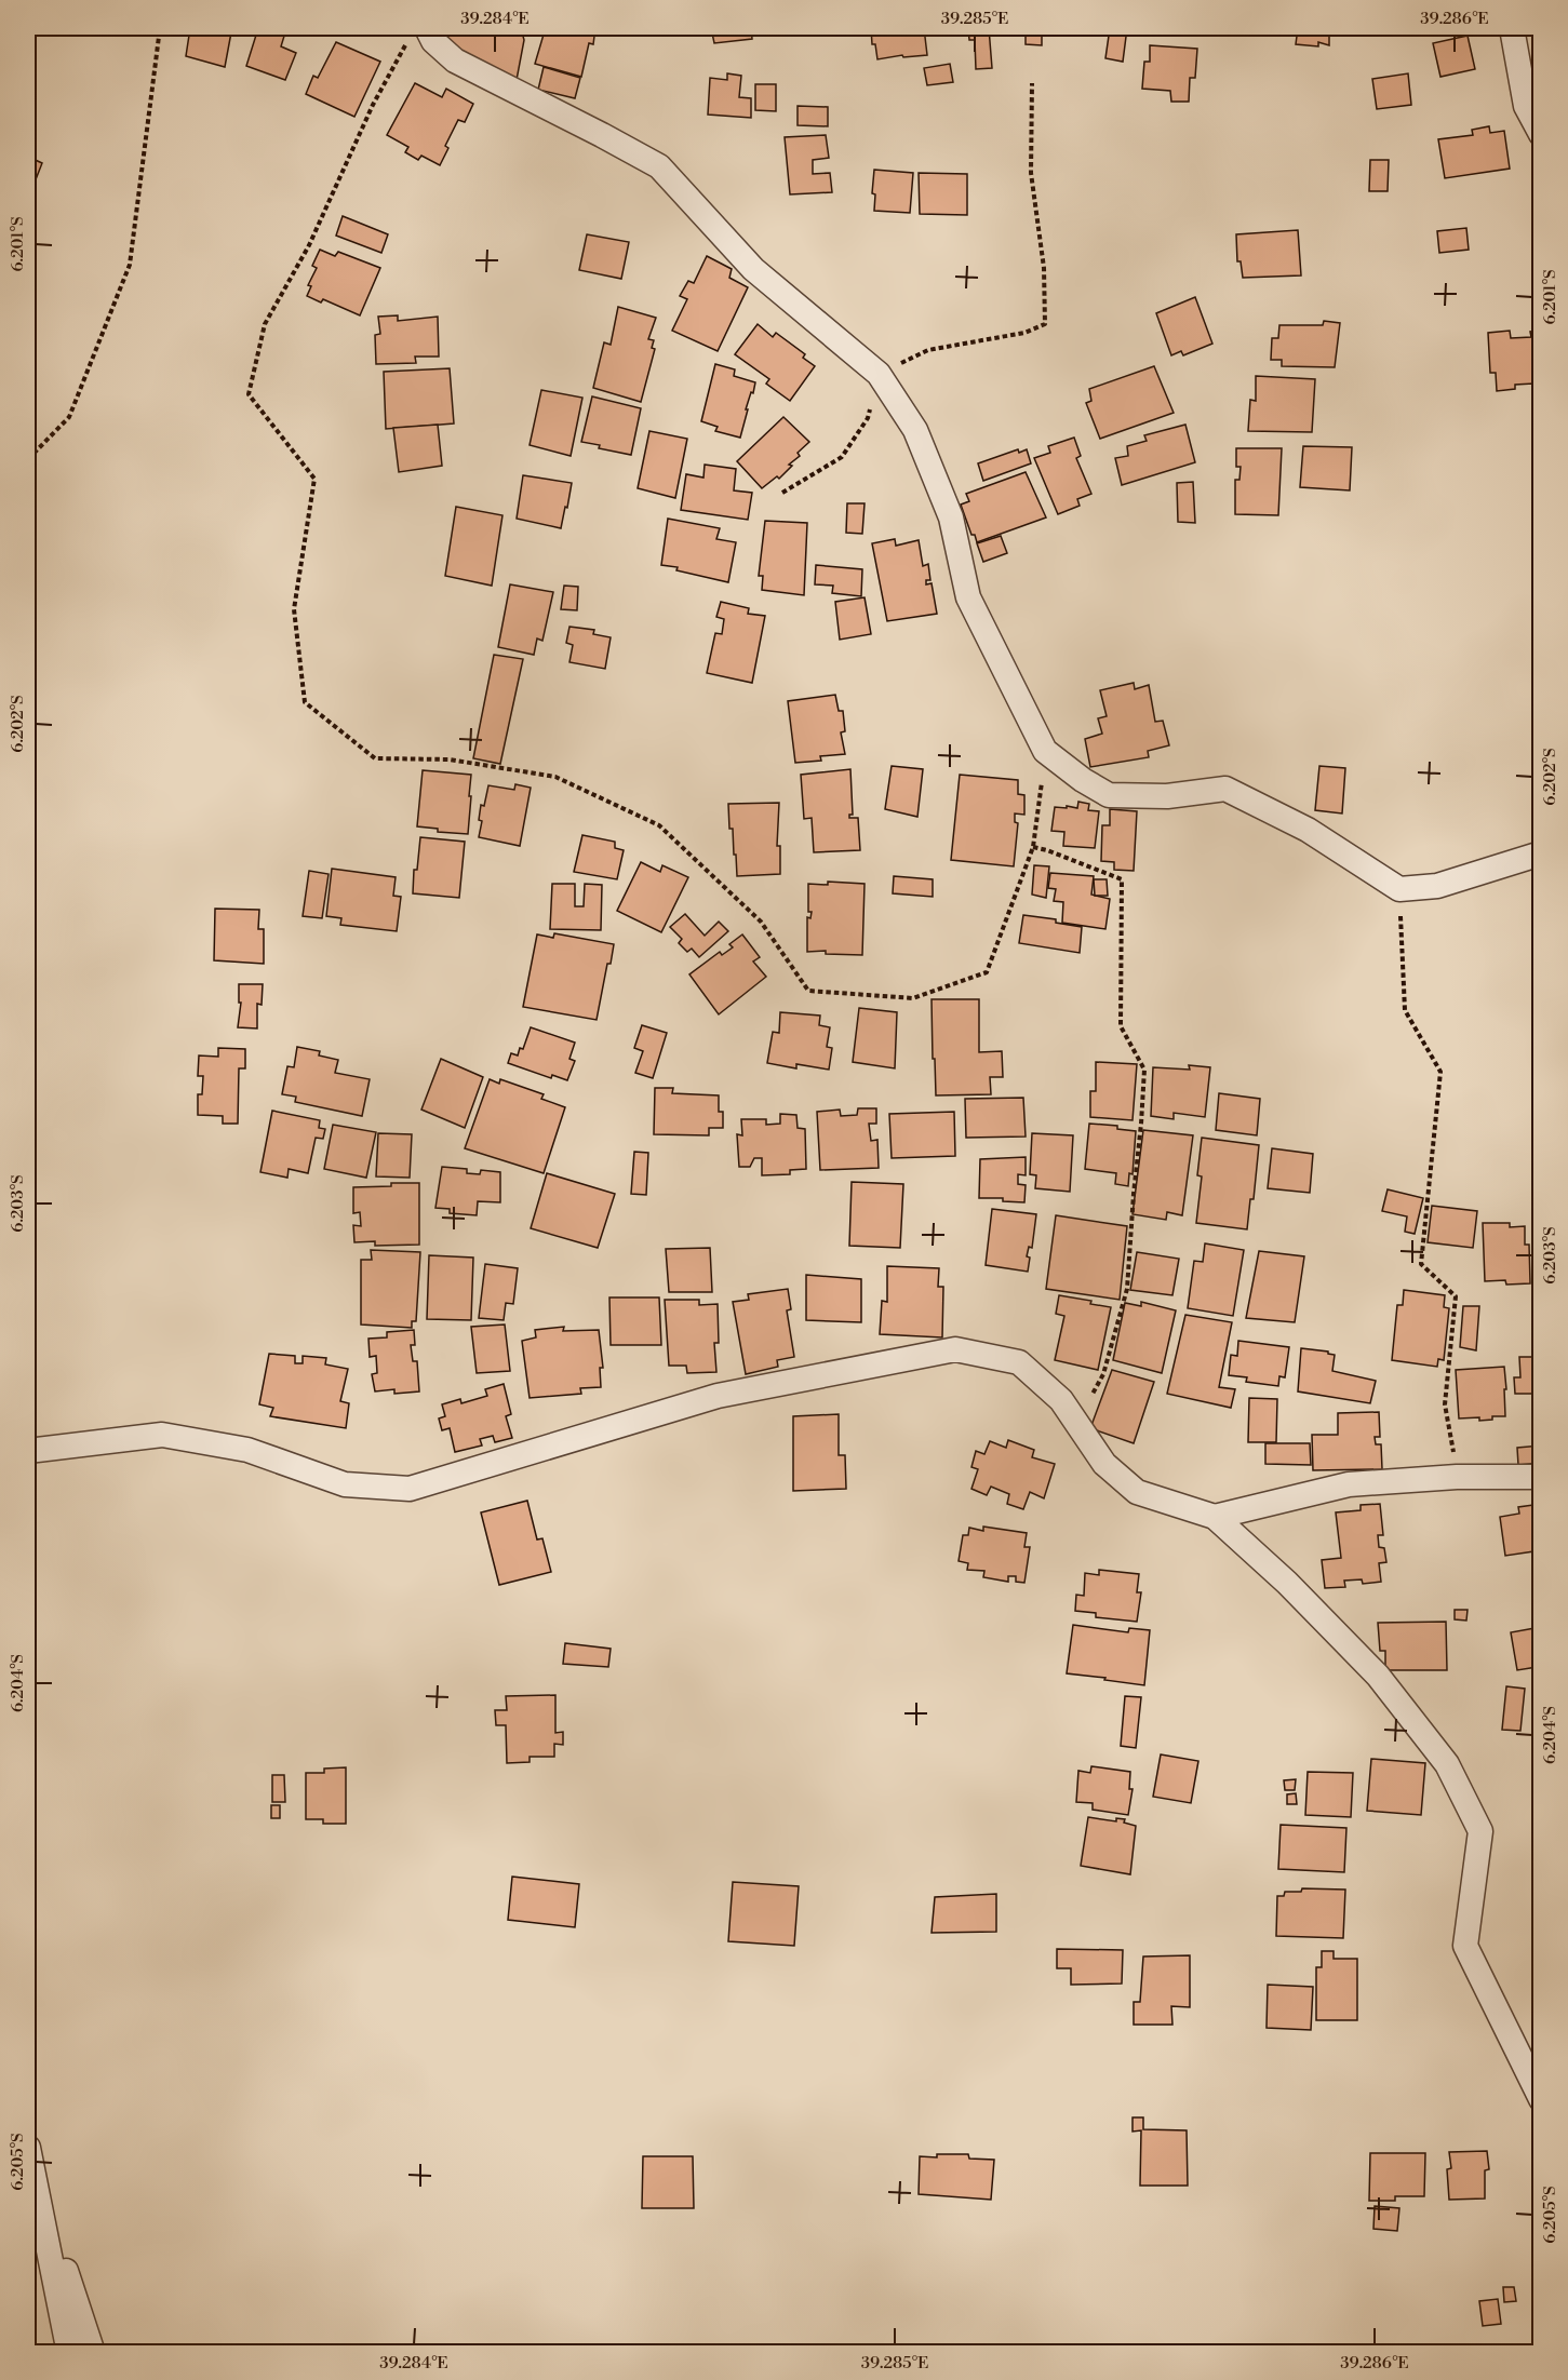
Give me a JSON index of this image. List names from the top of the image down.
{
  "coordinates": [
    "39.284°E",
    "39.285°E",
    "39.286°E",
    "6.201°S",
    "6.202°S",
    "6.203°S",
    "6.204°S",
    "6.205°S"
  ]
}
